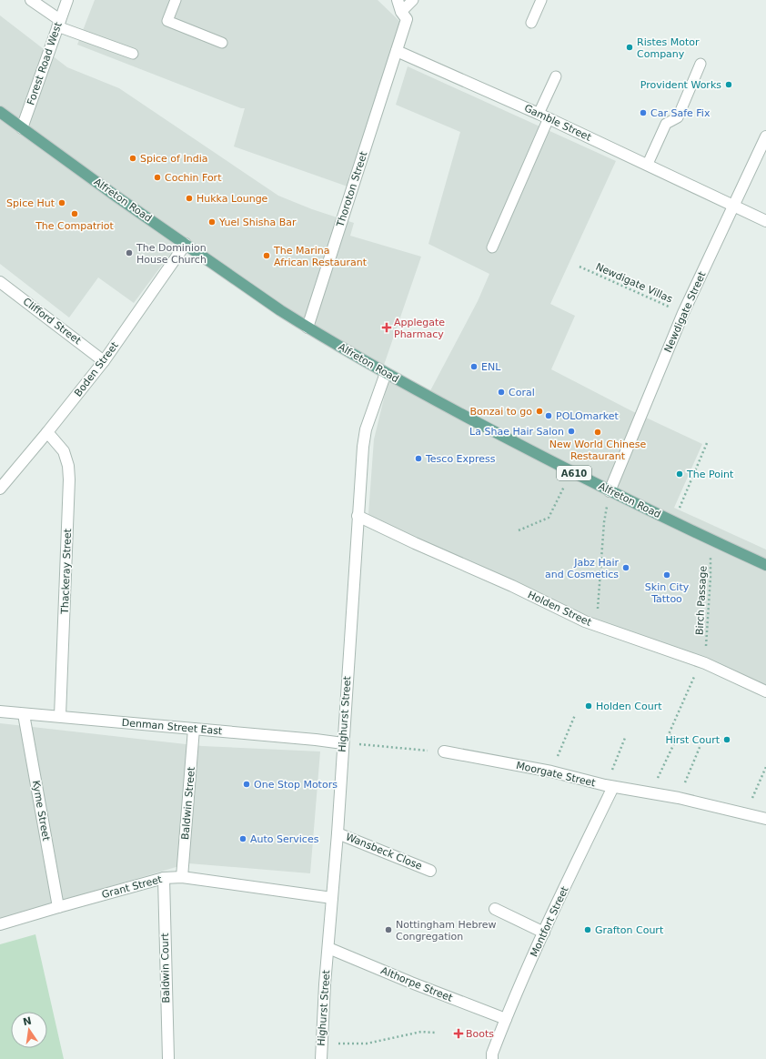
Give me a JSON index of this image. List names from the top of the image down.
{
  "streets": {
    "main road": ["Alfreton Road", "A610"],
    "street": [
      "Forest Road West",
      "Gamble Street",
      "Thoroton Street",
      "Newdigate Street",
      "Clifford Street",
      "Boden Street",
      "Thackeray Street",
      "Holden Street",
      "Highurst Street",
      "Denman Street East",
      "Moorgate Street",
      "Baldwin Street",
      "Kyme Street",
      "Wansbeck Close",
      "Grant Street",
      "Montfort Street",
      "Baldwin Court",
      "Althorpe Street"
    ],
    "path": ["Newdigate Villas", "Birch Passage"]
  },
  "crossings": [
    ["Forest Road West", "Alfreton Road"],
    ["Gamble Street", "Thoroton Street"],
    ["Gamble Street", "Newdigate Street"],
    ["Thoroton Street", "Alfreton Road"],
    ["Alfreton Road", "Newdigate Street"],
    ["Alfreton Road", "Boden Street"],
    ["Alfreton Road", "Birch Passage"],
    ["Alfreton Road", "Highurst Street"],
    ["Newdigate Villas", "Newdigate Street"],
    ["Clifford Street", "Boden Street"],
    ["Boden Street", "Thackeray Street"],
    ["Thackeray Street", "Denman Street East"],
    ["Birch Passage", "Holden Street"],
    ["Holden Street", "Highurst Street"],
    ["Highurst Street", "Denman Street East"],
    ["Highurst Street", "Wansbeck Close"],
    ["Highurst Street", "Grant Street"],
    ["Highurst Street", "Althorpe Street"],
    ["Denman Street East", "Baldwin Street"],
    ["Denman Street East", "Kyme Street"],
    ["Moorgate Street", "Montfort Street"],
    ["Baldwin Street", "Grant Street"],
    ["Kyme Street", "Grant Street"],
    ["Grant Street", "Baldwin Court"],
    ["Montfort Street", "Althorpe Street"]
  ],
  "places": {
    "other": [
      "Ristes Motor Company",
      "Provident Works",
      "Car Safe Fix",
      "Spice of India",
      "Cochin Fort",
      "Hukka Lounge",
      "Spice Hut",
      "The Compatriot",
      "Yuel Shisha Bar",
      "The Dominion House Church",
      "The Marina African Restaurant",
      "ENL",
      "Coral",
      "Bonzai to go",
      "POLOmarket",
      "La Shae Hair Salon",
      "New World Chinese Restaurant",
      "Tesco Express",
      "The Point",
      "Jabz Hair and Cosmetics",
      "Skin City Tattoo",
      "Holden Court",
      "Hirst Court",
      "One Stop Motors",
      "Auto Services",
      "Nottingham Hebrew Congregation",
      "Grafton Court"
    ],
    "health": ["Applegate Pharmacy", "Boots"]
  },
  "north": "top"
}
